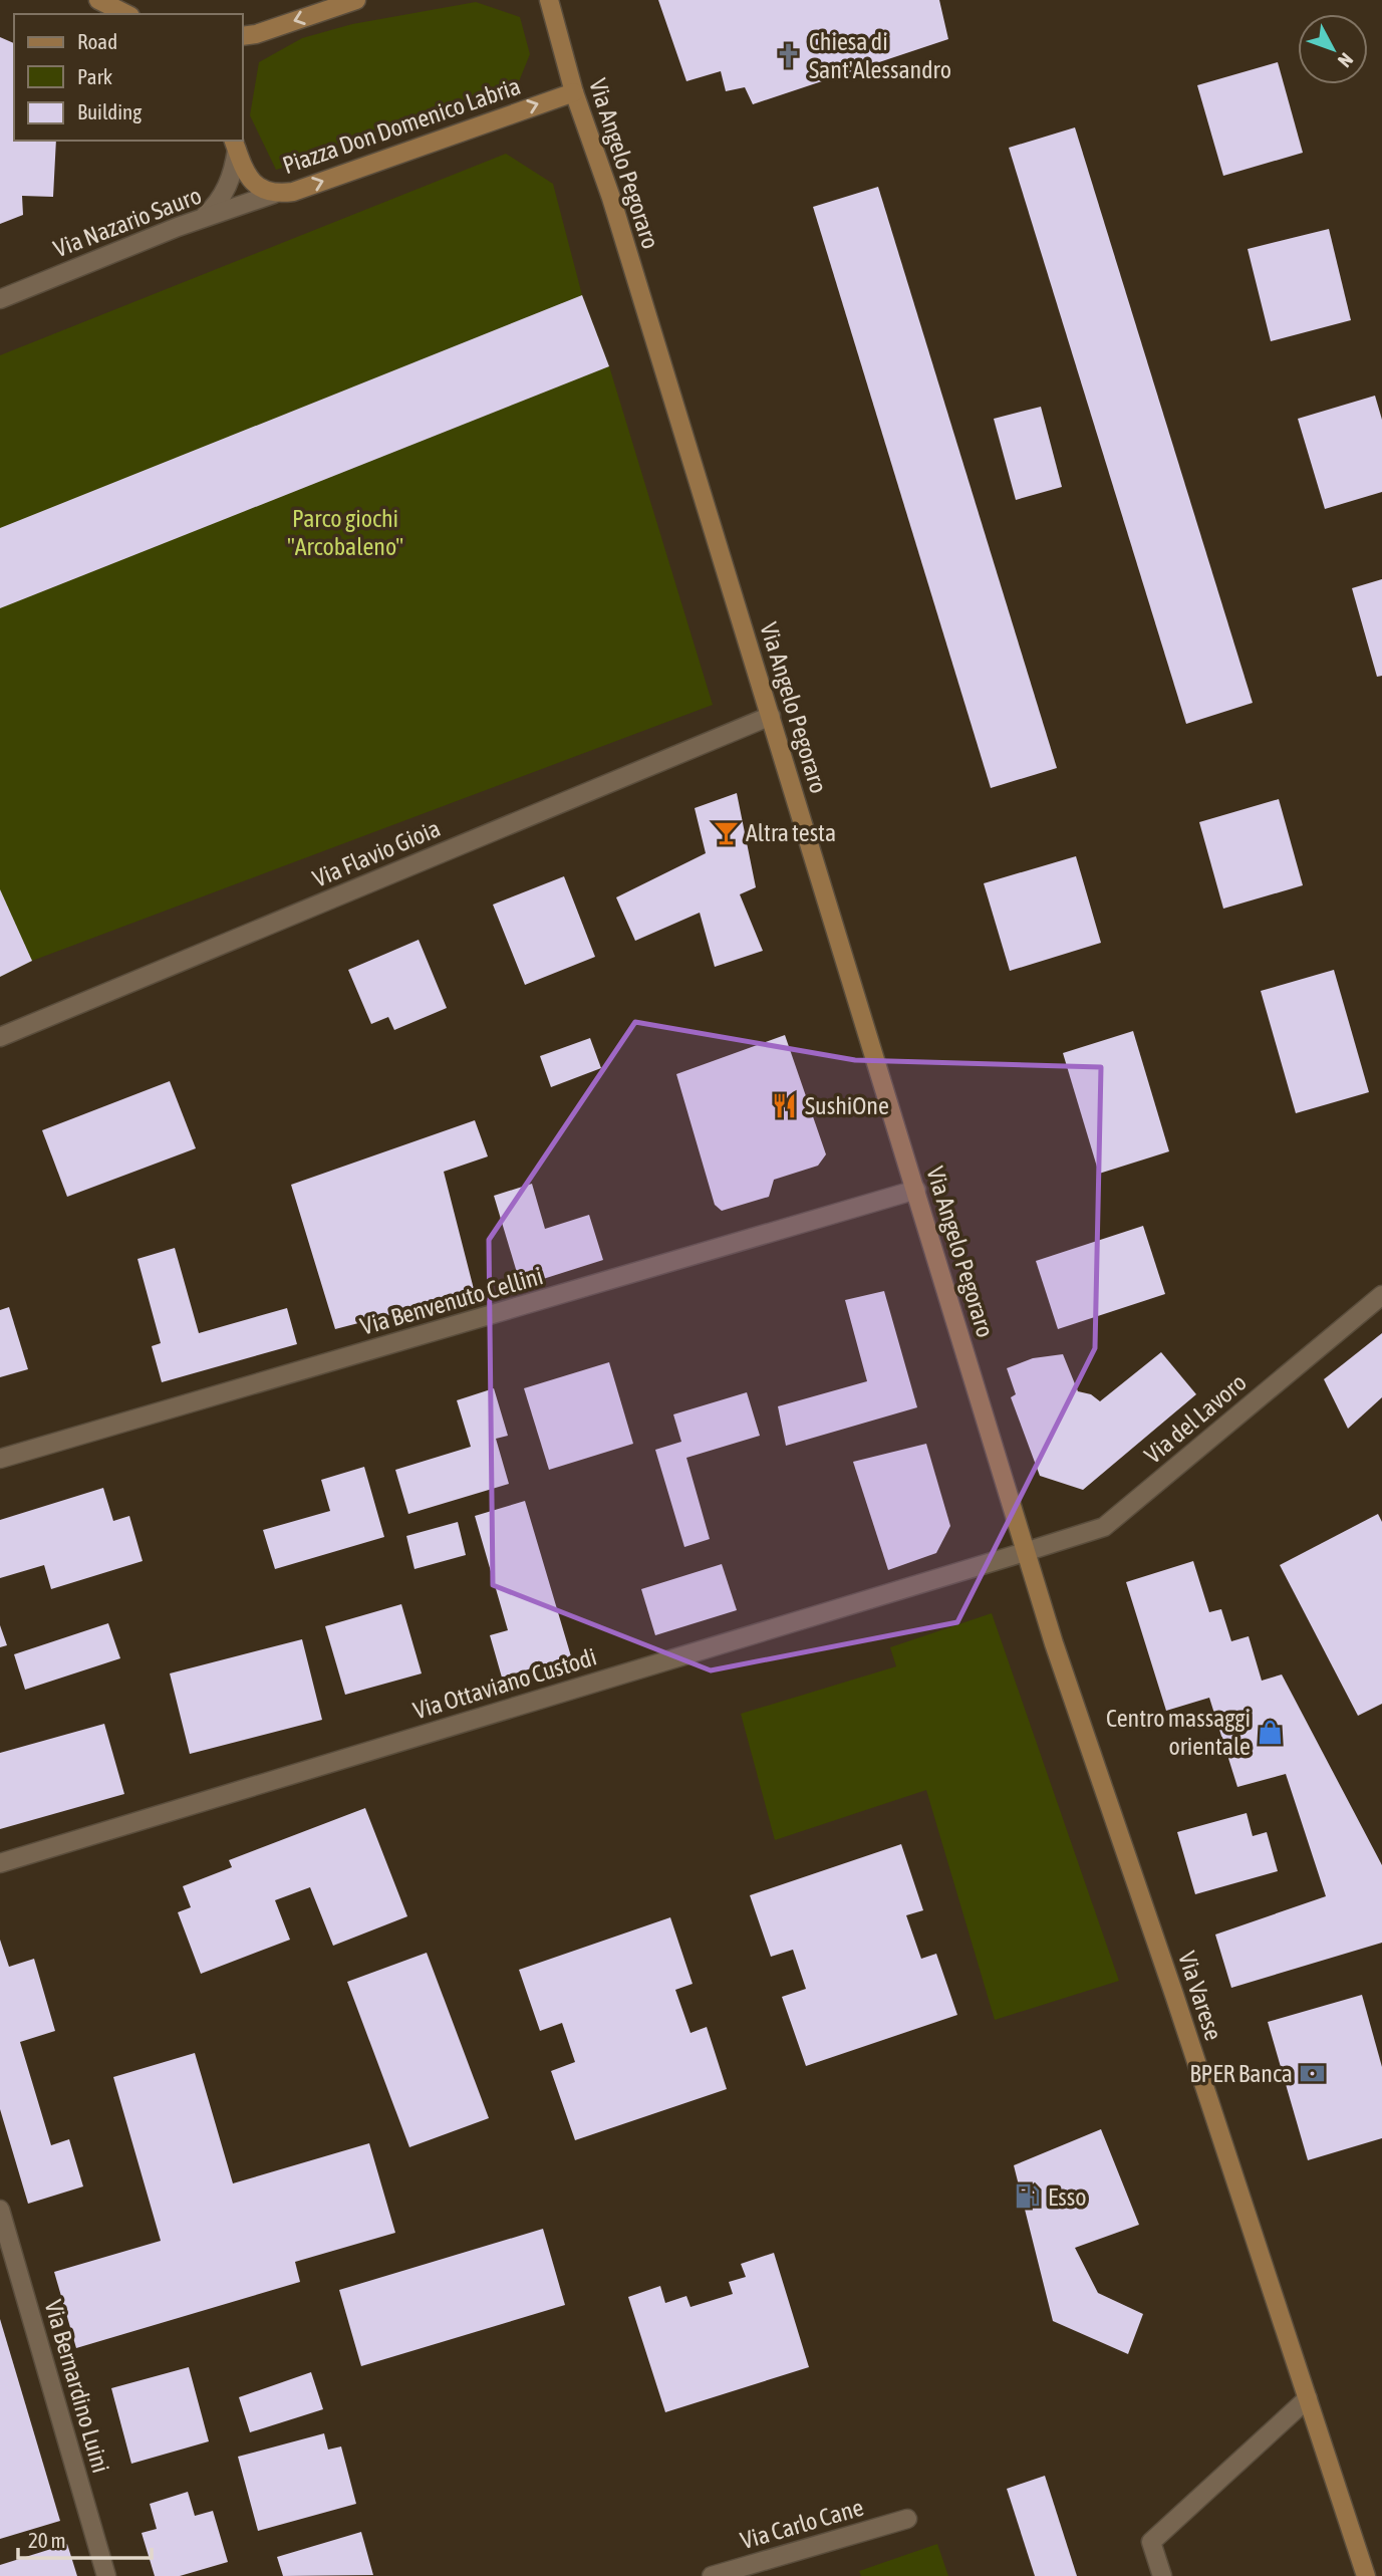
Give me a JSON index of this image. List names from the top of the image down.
{
  "streets": {
    "main road": ["Piazza Don Domenico Labria", "Via Angelo Pegoraro", "Via Varese"],
    "street": [
      "Via Nazario Sauro",
      "Via Flavio Gioia",
      "Via Benvenuto Cellini",
      "Via del Lavoro",
      "Via Ottaviano Custodi",
      "Via Bernardino Luini",
      "Via Carlo Cane"
    ]
  },
  "crossings": [
    ["Piazza Don Domenico Labria", "Via Angelo Pegoraro"],
    ["Piazza Don Domenico Labria", "Via Nazario Sauro"],
    ["Via Angelo Pegoraro", "Via Flavio Gioia"],
    ["Via Angelo Pegoraro", "Via Benvenuto Cellini"],
    ["Via Angelo Pegoraro", "Via del Lavoro"],
    ["Via Angelo Pegoraro", "Via Ottaviano Custodi"],
    ["Via Angelo Pegoraro", "Via Varese"],
    ["Via del Lavoro", "Via Ottaviano Custodi"],
    ["Via del Lavoro", "Via Varese"],
    ["Via Ottaviano Custodi", "Via Varese"]
  ],
  "one_way": ["Piazza Don Domenico Labria"],
  "parks": ["Parco giochi \"Arcobaleno\""],
  "places": {
    "church": ["Chiesa di Sant'Alessandro"],
    "bar": ["Altra testa"],
    "restaurant": ["SushiOne"],
    "shop": ["Centro massaggi orientale"],
    "bank": ["BPER Banca"],
    "fuel station": ["Esso"]
  },
  "legend": ["Road", "Park", "Building"],
  "scale_bar": "20 m",
  "north": "bottom right"
}
